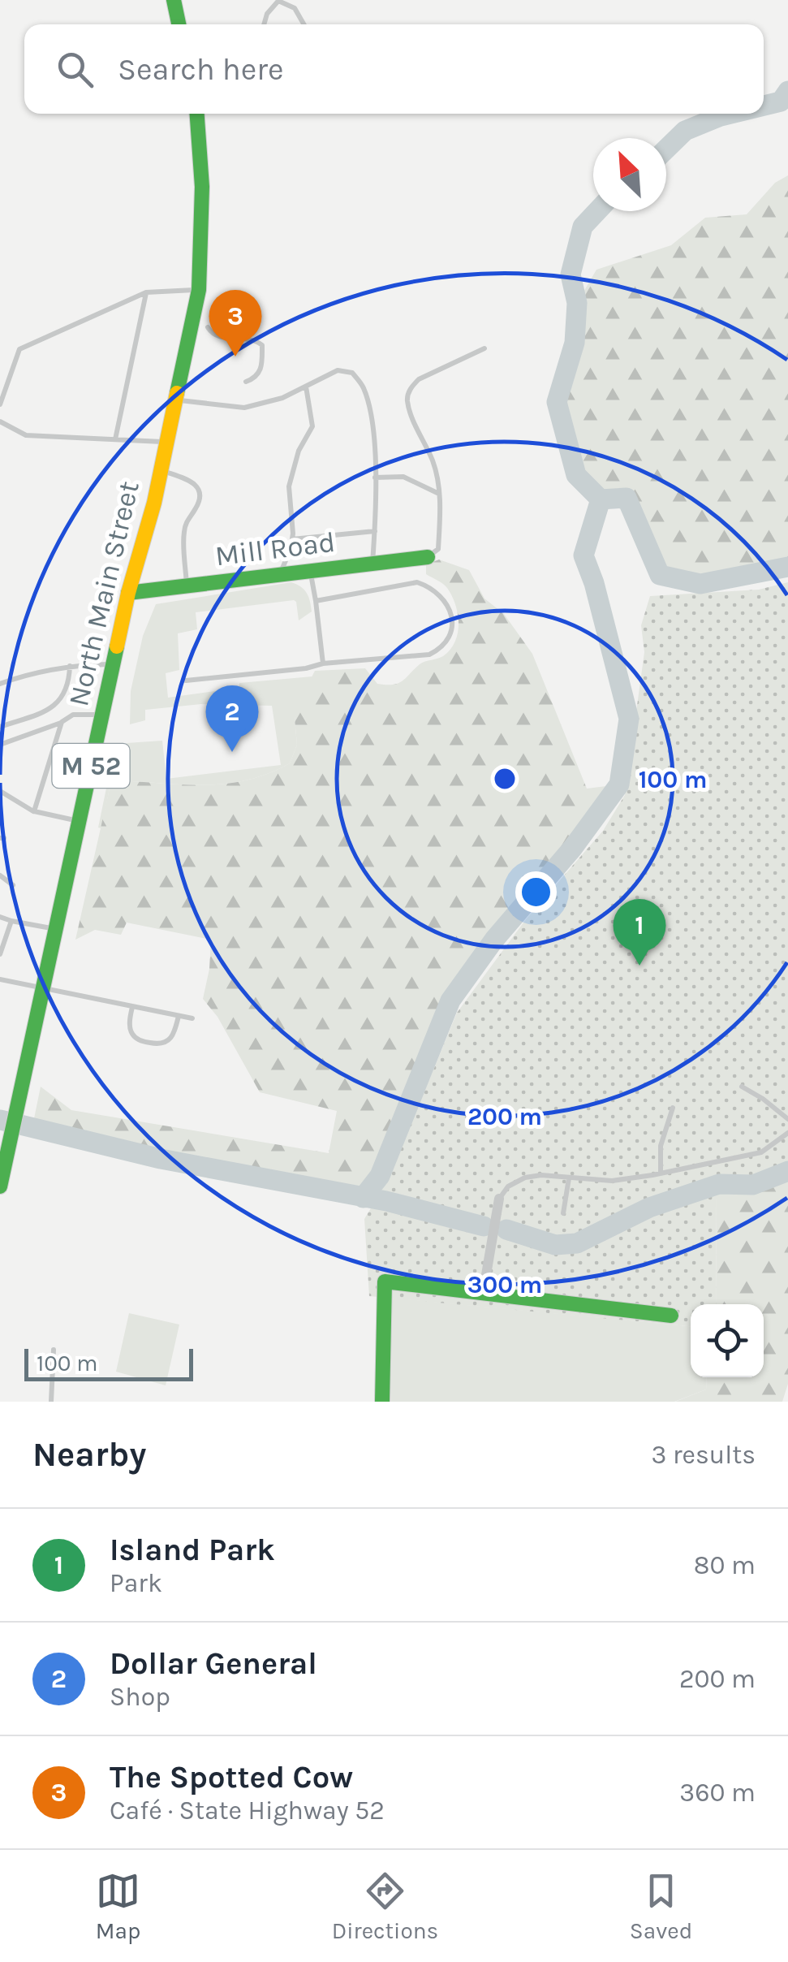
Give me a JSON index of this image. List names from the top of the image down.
{
  "streets": {
    "main road": ["Mill Road", "North Main Street", "M 52"]
  },
  "crossings": [
    ["Mill Road", "North Main Street"]
  ],
  "scale_bar": "100 m",
  "north": "top left",
  "page": {
    "search": "Search here",
    "pins": ["3", "2", "1"],
    "scale": "100 m",
    "heading": ["Nearby", "3 results"],
    "list": [
      {
        "mark": "1",
        "name": "Island Park",
        "note": "Park",
        "value": "80 m"
      },
      {
        "mark": "2",
        "name": "Dollar General",
        "note": "Shop",
        "value": "200 m"
      },
      {
        "mark": "3",
        "name": "The Spotted Cow",
        "note": "Café · State Highway 52",
        "value": "360 m"
      }
    ],
    "nav": ["Map", "Directions", "Saved"]
  },
  "rings": ["100 m", "200 m", "300 m"]
}
